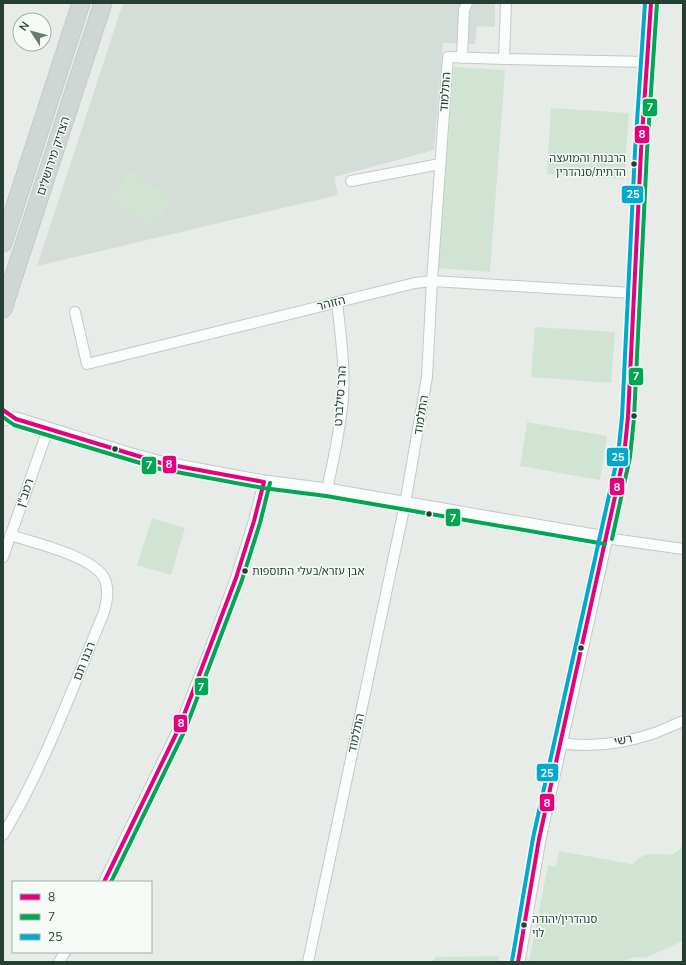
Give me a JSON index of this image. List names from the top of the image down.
{
  "streets": {
    "main road": ["הצדיק מירושלים"],
    "street": [
      "התלמוד",
      "הזוהר",
      "הרב סילברט",
      "רמב\"ן",
      "רבנו תם",
      "רשי"
    ]
  },
  "crossings": [
    ["התלמוד", "הזוהר"],
    ["הזוהר", "הרב סילברט"],
    ["רמב\"ן", "רבנו תם"]
  ],
  "places": ["הרבנות והמועצה הדתית/סנהדרין", "אבן עזרא/בעלי התוספות", "סנהדרין/יהודה לוי"],
  "lines": ["transit line 8", "transit line 7", "transit line 25"],
  "legend": ["8", "7", "25"],
  "north": "top left"
}
